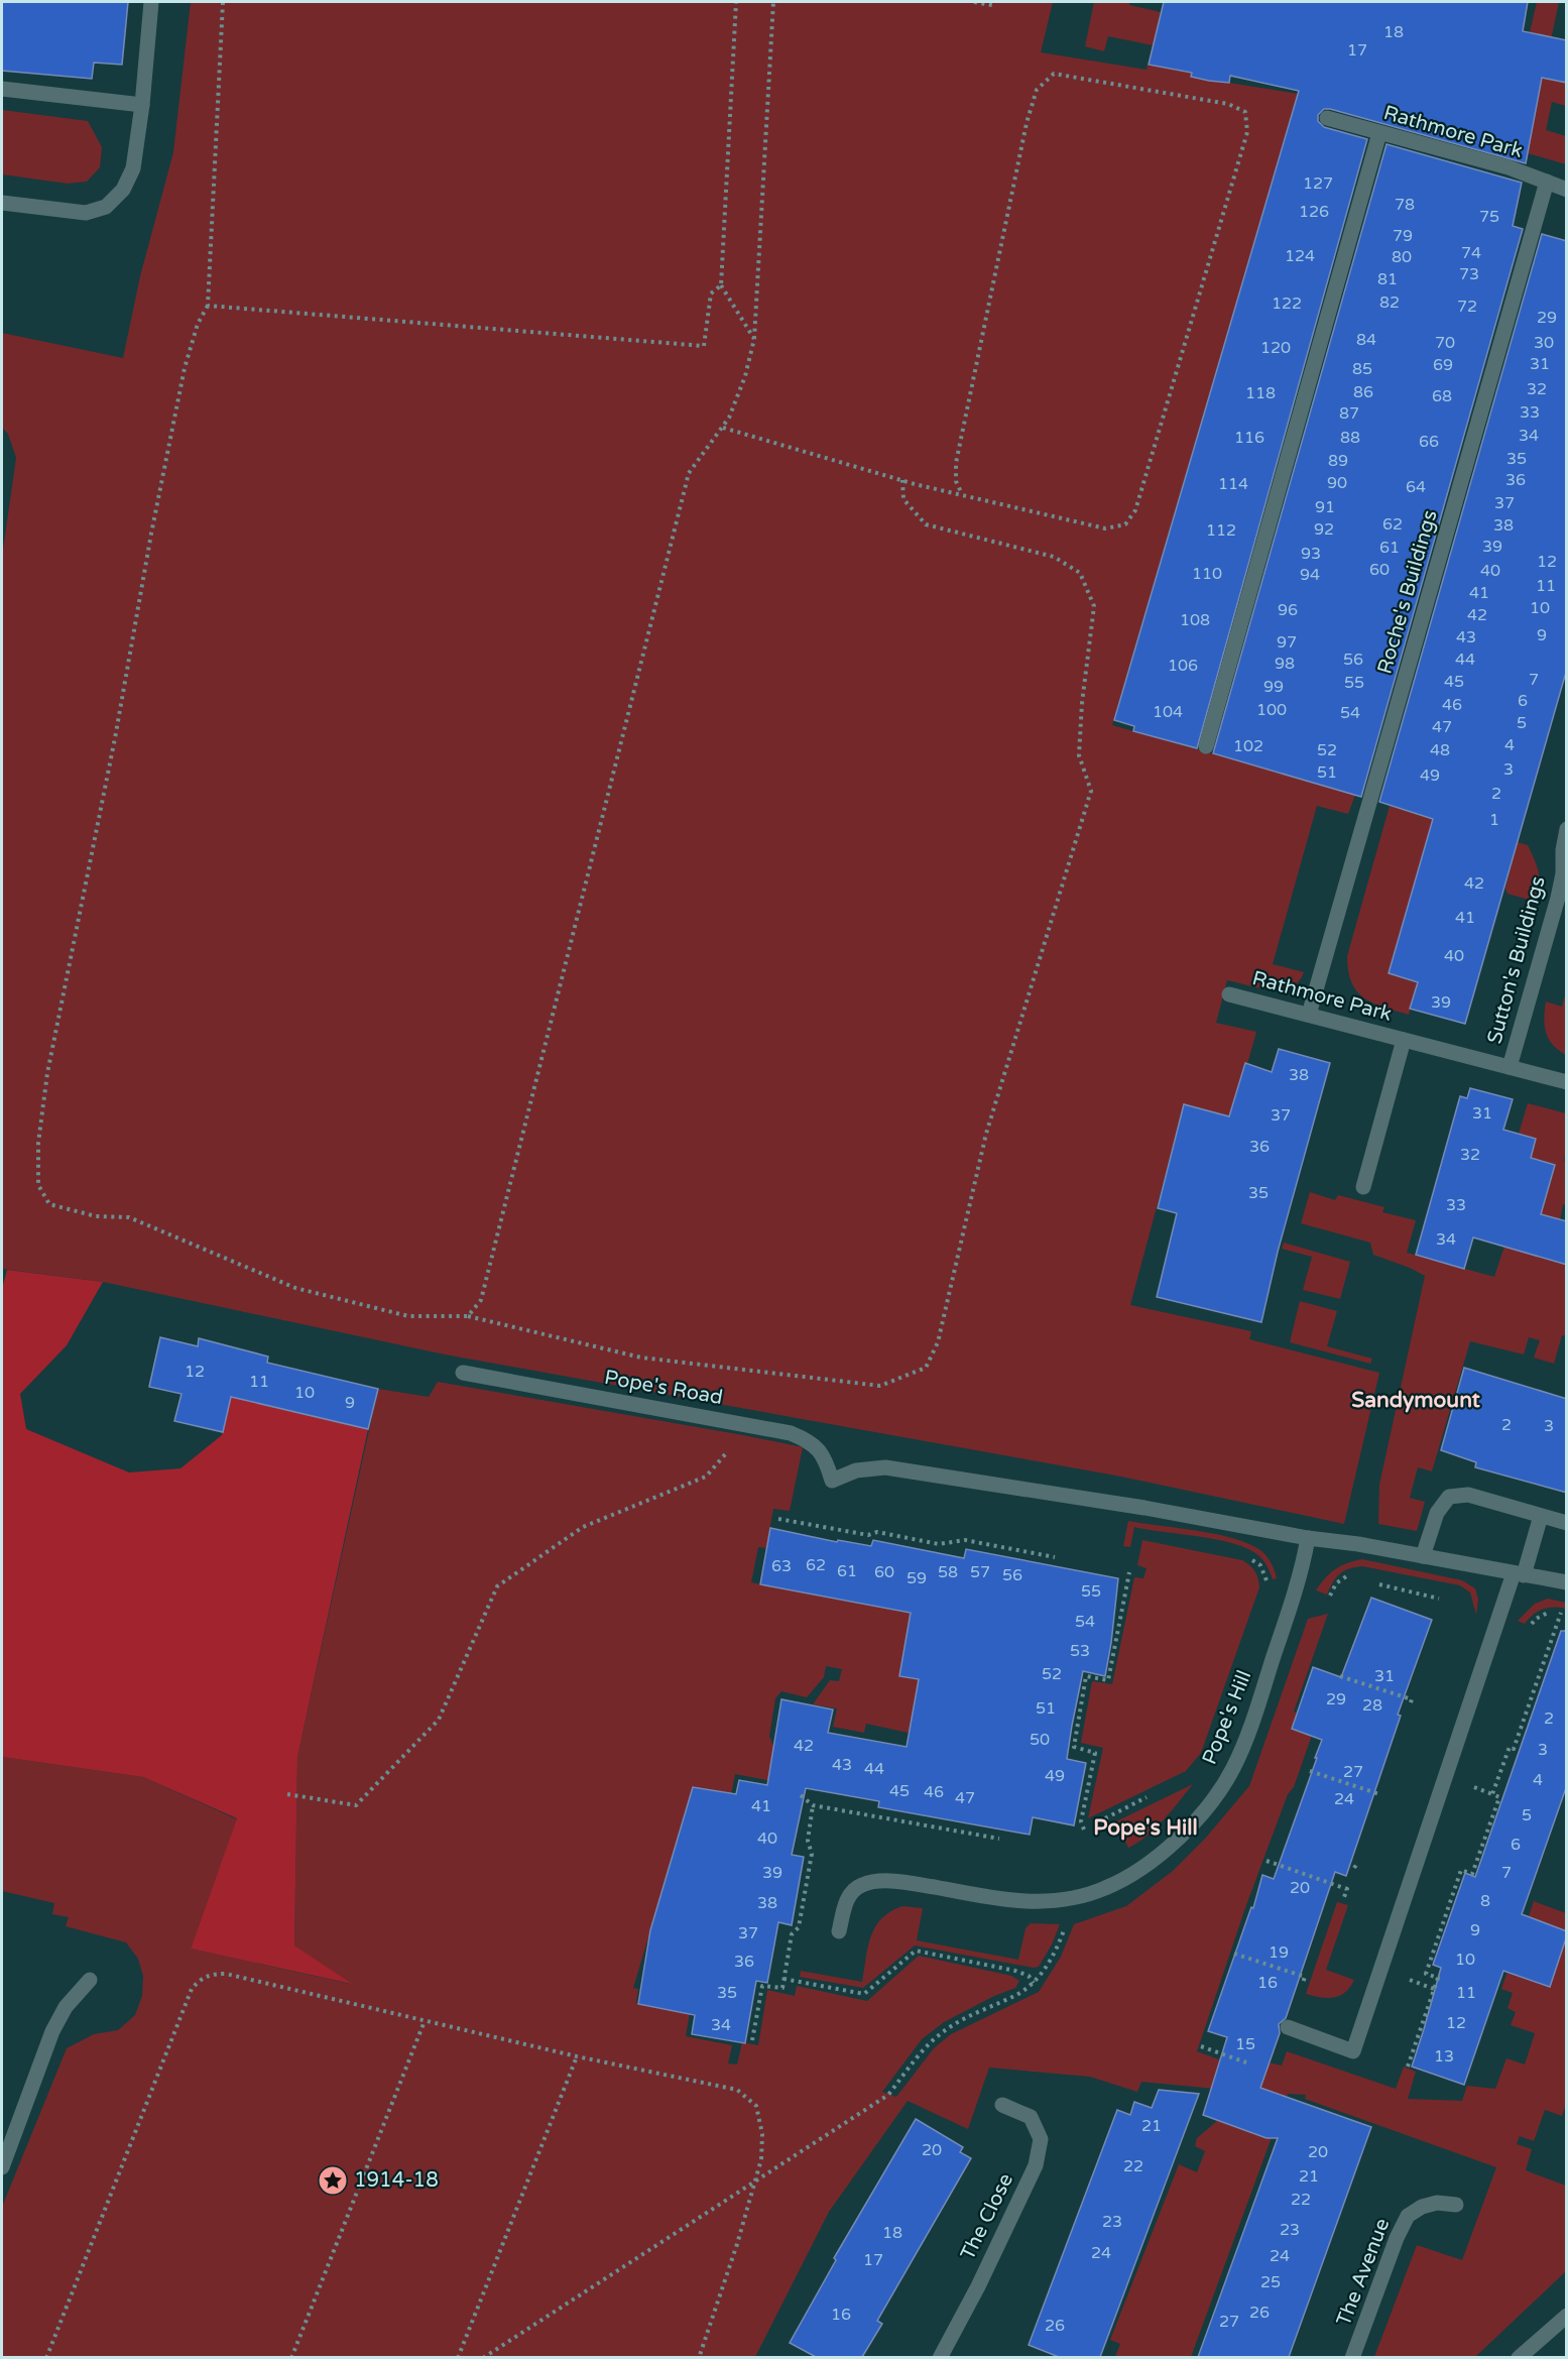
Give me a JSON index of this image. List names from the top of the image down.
{
  "streets": {
    "street": [
      "Rathmore Park",
      "Roche's Buildings",
      "Sutton's Buildings",
      "Pope's Road",
      "Pope's Hill",
      "The Close",
      "The Avenue"
    ]
  },
  "crossings": [
    ["Rathmore Park", "Roche's Buildings"],
    ["Rathmore Park", "Sutton's Buildings"],
    ["Pope's Road", "Pope's Hill"]
  ],
  "districts": ["Sandymount", "Pope's Hill"],
  "places": {
    "place": ["1914-18"]
  },
  "house_numbers": [
    "18",
    "17",
    "127",
    "78",
    "126",
    "75",
    "79",
    "74",
    "124",
    "80",
    "73",
    "81",
    "82",
    "122",
    "72",
    "29",
    "84",
    "70",
    "30",
    "120",
    "31",
    "69",
    "85",
    "32",
    "86",
    "118",
    "68",
    "33",
    "87",
    "34",
    "116",
    "88",
    "66",
    "35",
    "89",
    "36",
    "90",
    "114",
    "64",
    "37",
    "91",
    "62",
    "38",
    "92",
    "112",
    "39",
    "61",
    "93",
    "12",
    "60",
    "40",
    "110",
    "94",
    "11",
    "41",
    "10",
    "96",
    "42",
    "108",
    "9",
    "43",
    "97",
    "56",
    "44",
    "98",
    "106",
    "7",
    "45",
    "55",
    "99",
    "6",
    "46",
    "100",
    "104",
    "54",
    "5",
    "47",
    "4",
    "102",
    "52",
    "48",
    "3",
    "51",
    "49",
    "2",
    "1",
    "42",
    "41",
    "40",
    "39",
    "38",
    "31",
    "37",
    "36",
    "32",
    "35",
    "33",
    "34",
    "12",
    "11",
    "10",
    "9",
    "2",
    "3",
    "62",
    "63",
    "61",
    "60",
    "58",
    "57",
    "56",
    "59",
    "55",
    "54",
    "53",
    "52",
    "31",
    "29",
    "28",
    "51",
    "2",
    "50",
    "42",
    "3",
    "43",
    "44",
    "27",
    "49",
    "4",
    "45",
    "46",
    "47",
    "24",
    "41",
    "5",
    "40",
    "6",
    "39",
    "7",
    "20",
    "8",
    "38",
    "9",
    "37",
    "19",
    "10",
    "36",
    "16",
    "35",
    "11",
    "12",
    "34",
    "15",
    "13",
    "21",
    "20",
    "20",
    "22",
    "21",
    "22",
    "23",
    "23",
    "18",
    "24",
    "24",
    "17",
    "25",
    "26",
    "16",
    "27",
    "26"
  ]
}
